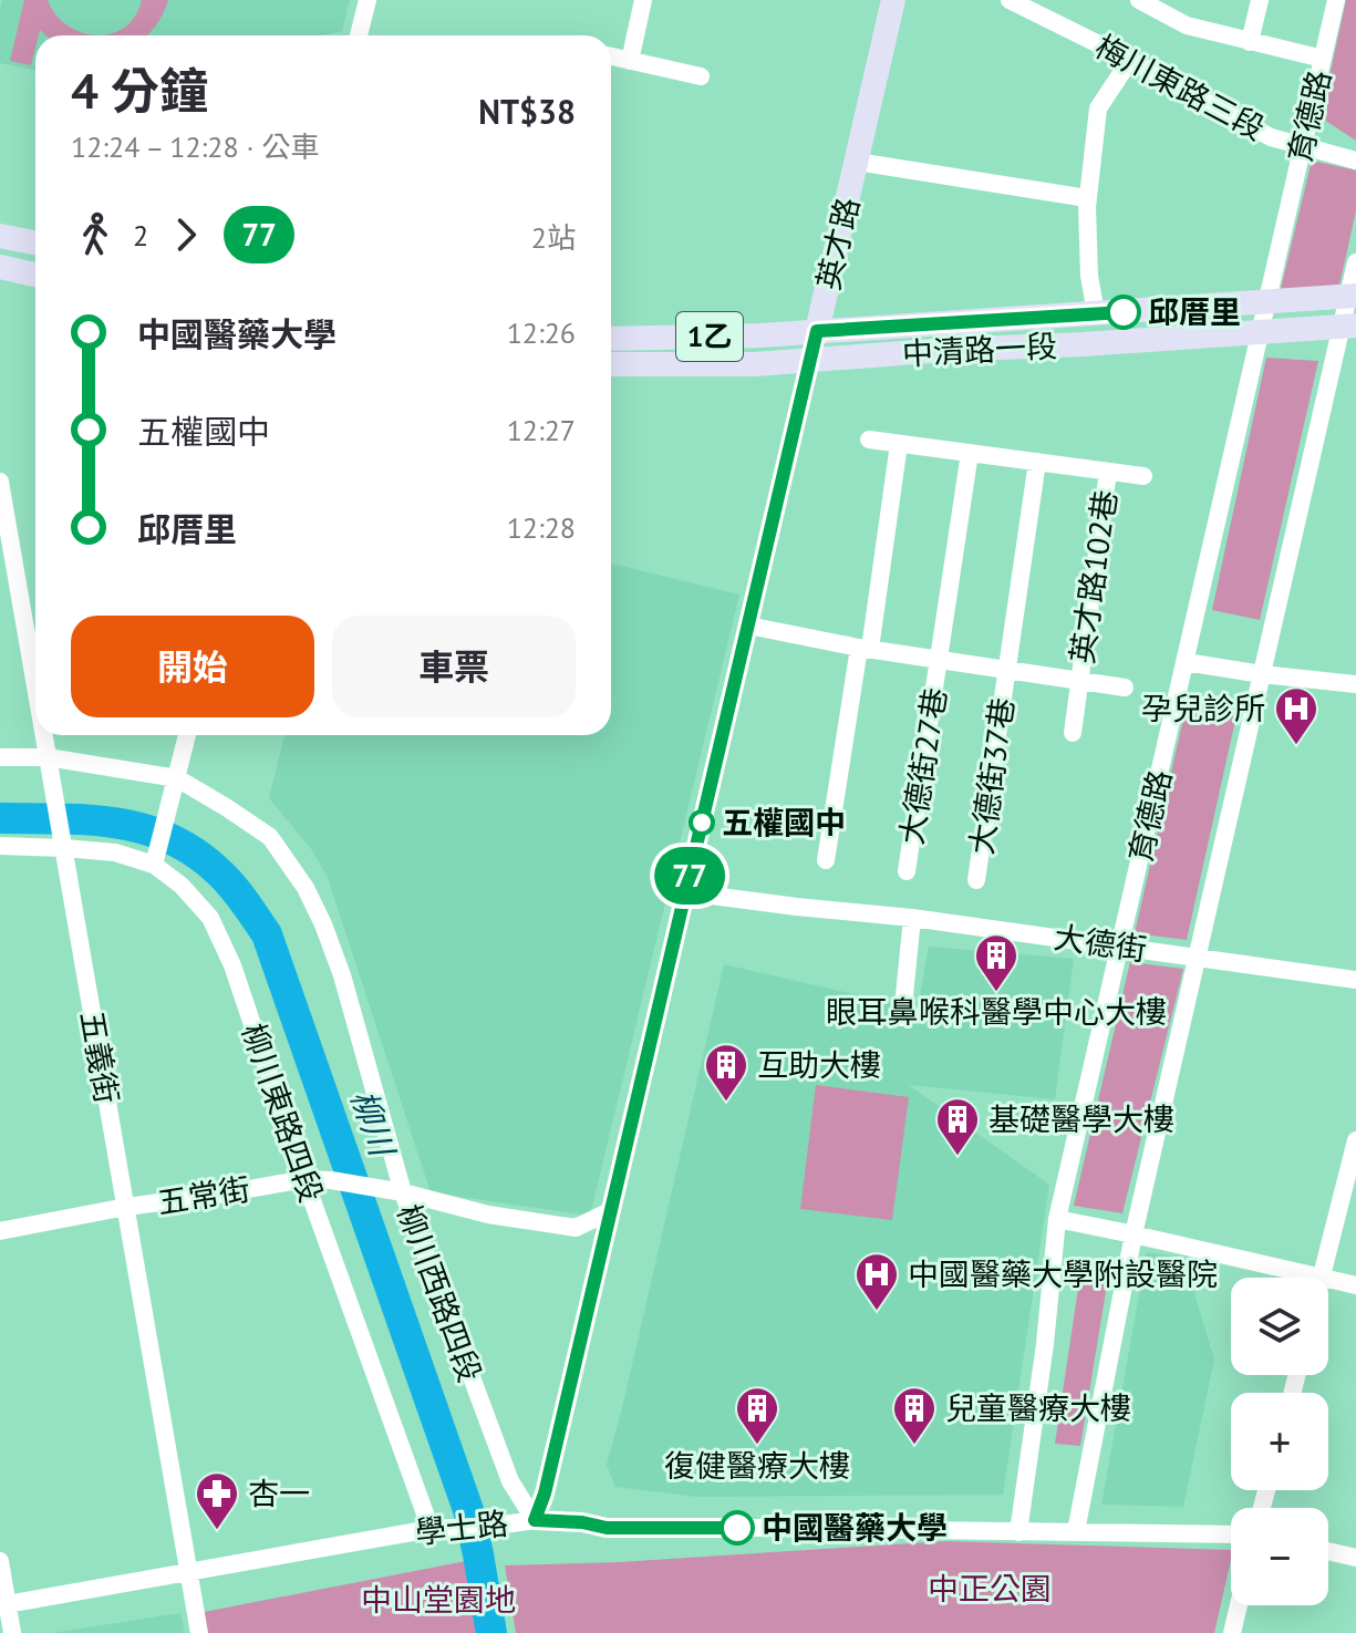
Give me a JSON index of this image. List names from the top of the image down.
{
  "streets": {
    "main road": ["英才路", "1乙", "中清路一段"],
    "street": [
      "梅川東路三段",
      "育德路",
      "英才路102巷",
      "大德街27巷",
      "大德街37巷",
      "大德街",
      "五義街",
      "柳川東路四段",
      "五常街",
      "柳川西路四段",
      "學士路"
    ]
  },
  "crossings": [
    ["梅川東路三段", "育德路"],
    ["育德路", "中清路一段"],
    ["育德路", "大德街"],
    ["育德路", "學士路"],
    ["英才路", "中清路一段"],
    ["英才路", "英才路102巷"],
    ["英才路", "大德街"],
    ["英才路", "五常街"],
    ["英才路", "柳川西路四段"],
    ["英才路", "學士路"],
    ["英才路102巷", "大德街27巷"],
    ["英才路102巷", "大德街37巷"],
    ["五義街", "柳川東路四段"],
    ["五義街", "五常街"],
    ["五義街", "柳川西路四段"],
    ["五義街", "學士路"],
    ["柳川東路四段", "五常街"],
    ["柳川東路四段", "學士路"],
    ["五常街", "柳川西路四段"],
    ["柳川西路四段", "學士路"]
  ],
  "water": ["柳川"],
  "parks": ["中正公園", "中山堂園地"],
  "places": {
    "other": ["邱厝里", "五權國中", "中國醫藥大學"],
    "hospital": ["孕兒診所", "中國醫藥大學附設醫院"],
    "building": [
      "眼耳鼻喉科醫學中心大樓",
      "互助大樓",
      "基礎醫學大樓",
      "復健醫療大樓",
      "兒童醫療大樓"
    ],
    "pharmacy": ["杏一"]
  },
  "lines": ["bus line 77"],
  "page": {
    "on_map": "77",
    "heading": ["4 分鐘", "12:24 – 12:28 · 公車", "NT$38"],
    "legs": ["2", "77", "2站"],
    "list": [
      {
        "name": "中國醫藥大學",
        "value": "12:26"
      },
      {
        "name": "五權國中",
        "value": "12:27"
      },
      {
        "name": "邱厝里",
        "value": "12:28"
      }
    ],
    "buttons": ["開始", "車票"],
    "map_buttons": ["+", "−"]
  }
}
